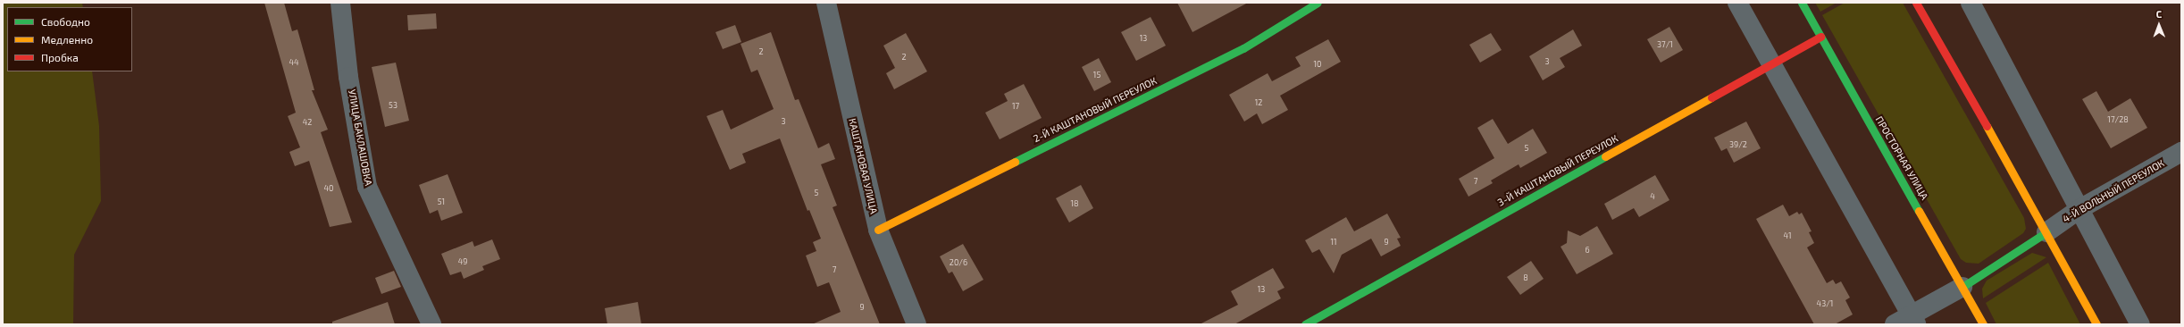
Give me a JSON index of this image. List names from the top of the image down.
{
  "streets": {
    "street": [
      "2-Й КАШТАНОВЫЙ ПЕРЕУЛОК",
      "УЛИЦА БАКЛАШОВКА",
      "ПРОСТОРНАЯ УЛИЦА",
      "КАШТАНОВАЯ УЛИЦА",
      "3-Й КАШТАНОВЫЙ ПЕРЕУЛОК",
      "4-Й ВОЛЬНЫЙ ПЕРЕУЛОК"
    ]
  },
  "crossings": [
    ["2-Й КАШТАНОВЫЙ ПЕРЕУЛОК", "КАШТАНОВАЯ УЛИЦА"],
    ["ПРОСТОРНАЯ УЛИЦА", "3-Й КАШТАНОВЫЙ ПЕРЕУЛОК"]
  ],
  "house_numbers": [
    "13",
    "37/1",
    "2",
    "2",
    "3",
    "44",
    "10",
    "15",
    "12",
    "53",
    "17",
    "17/28",
    "3",
    "42",
    "39/2",
    "5",
    "7",
    "40",
    "5",
    "4",
    "51",
    "18",
    "41",
    "11",
    "9",
    "6",
    "49",
    "20/6",
    "7",
    "8",
    "13",
    "43/1",
    "9"
  ],
  "legend": ["Свободно", "Медленно", "Пробка"],
  "north": "top"
}
